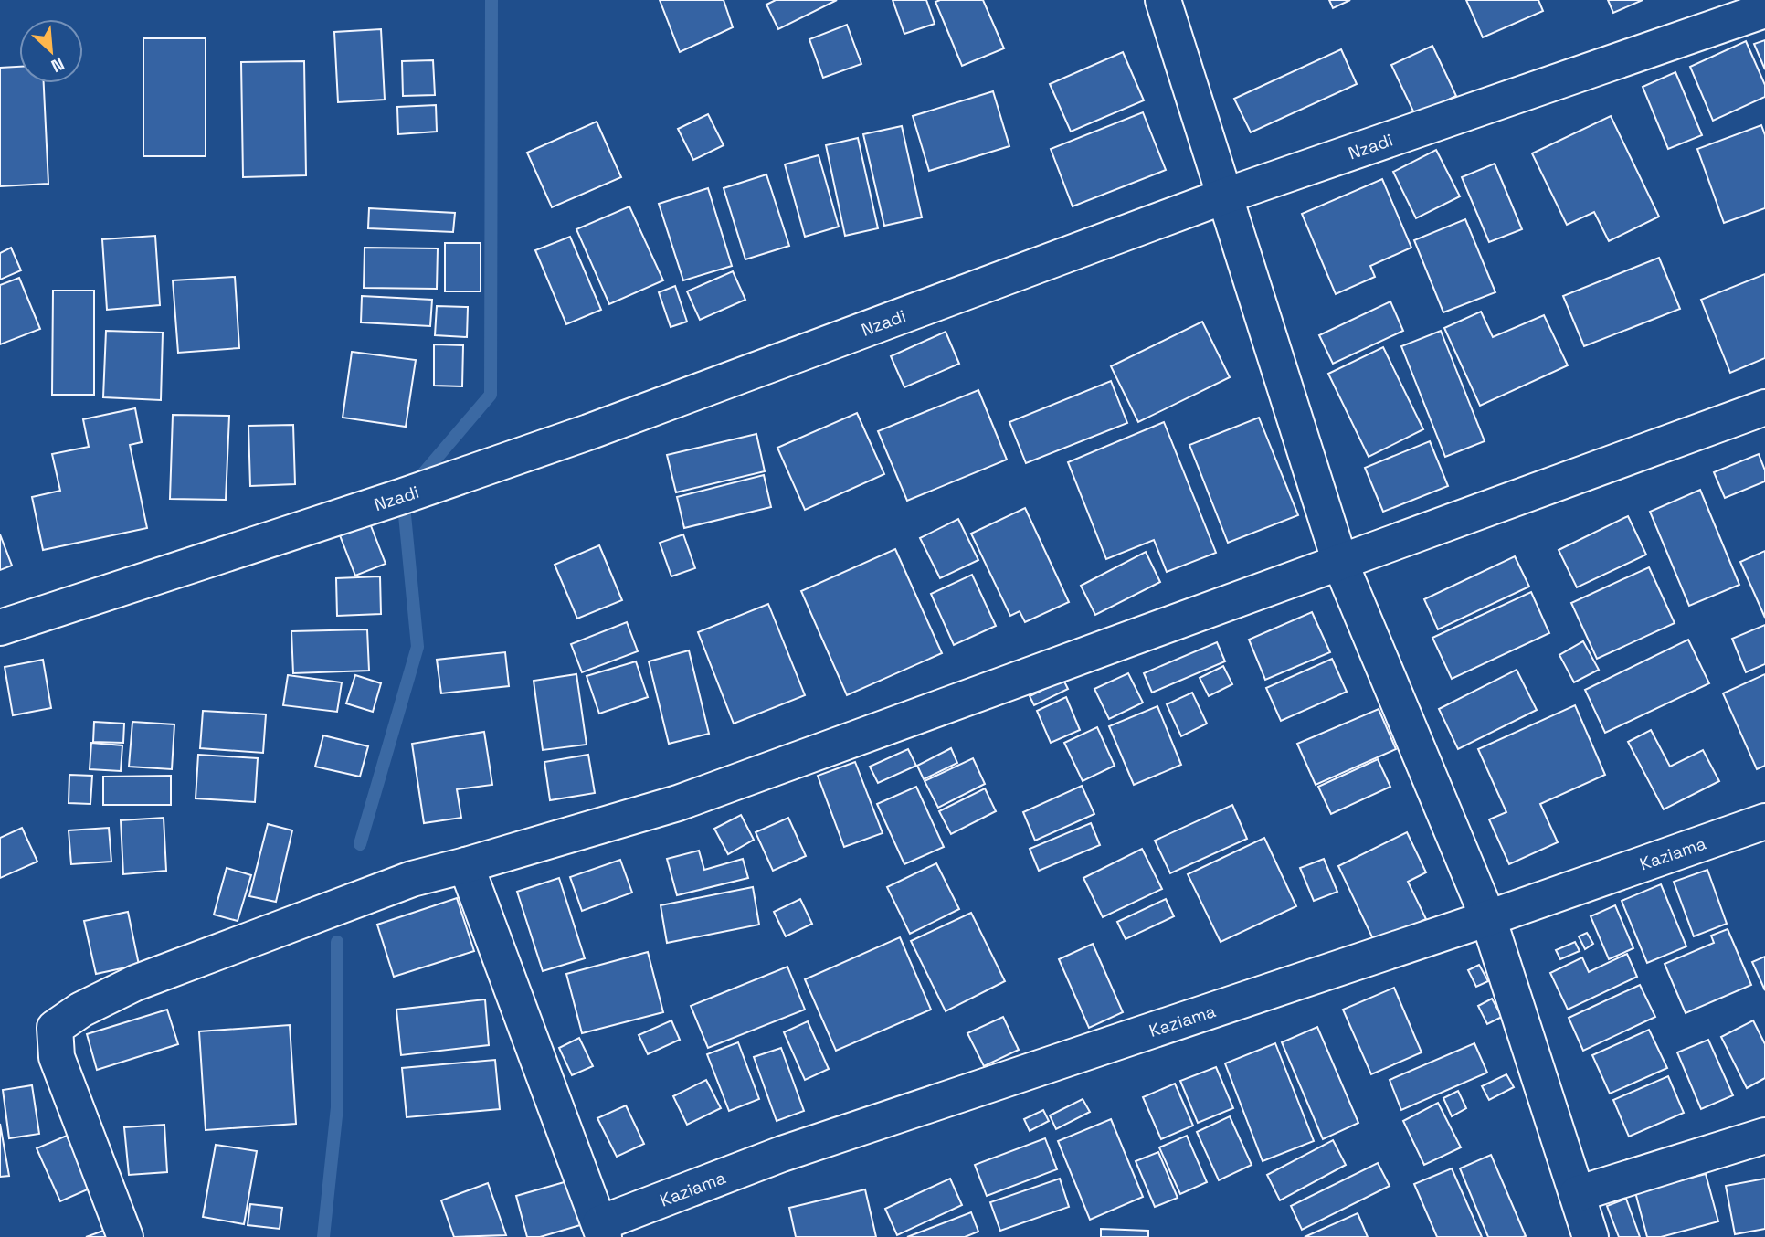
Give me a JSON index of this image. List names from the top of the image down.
{
  "streets": {
    "street": ["Nzadi", "Kaziama"]
  },
  "north": "bottom right"
}
